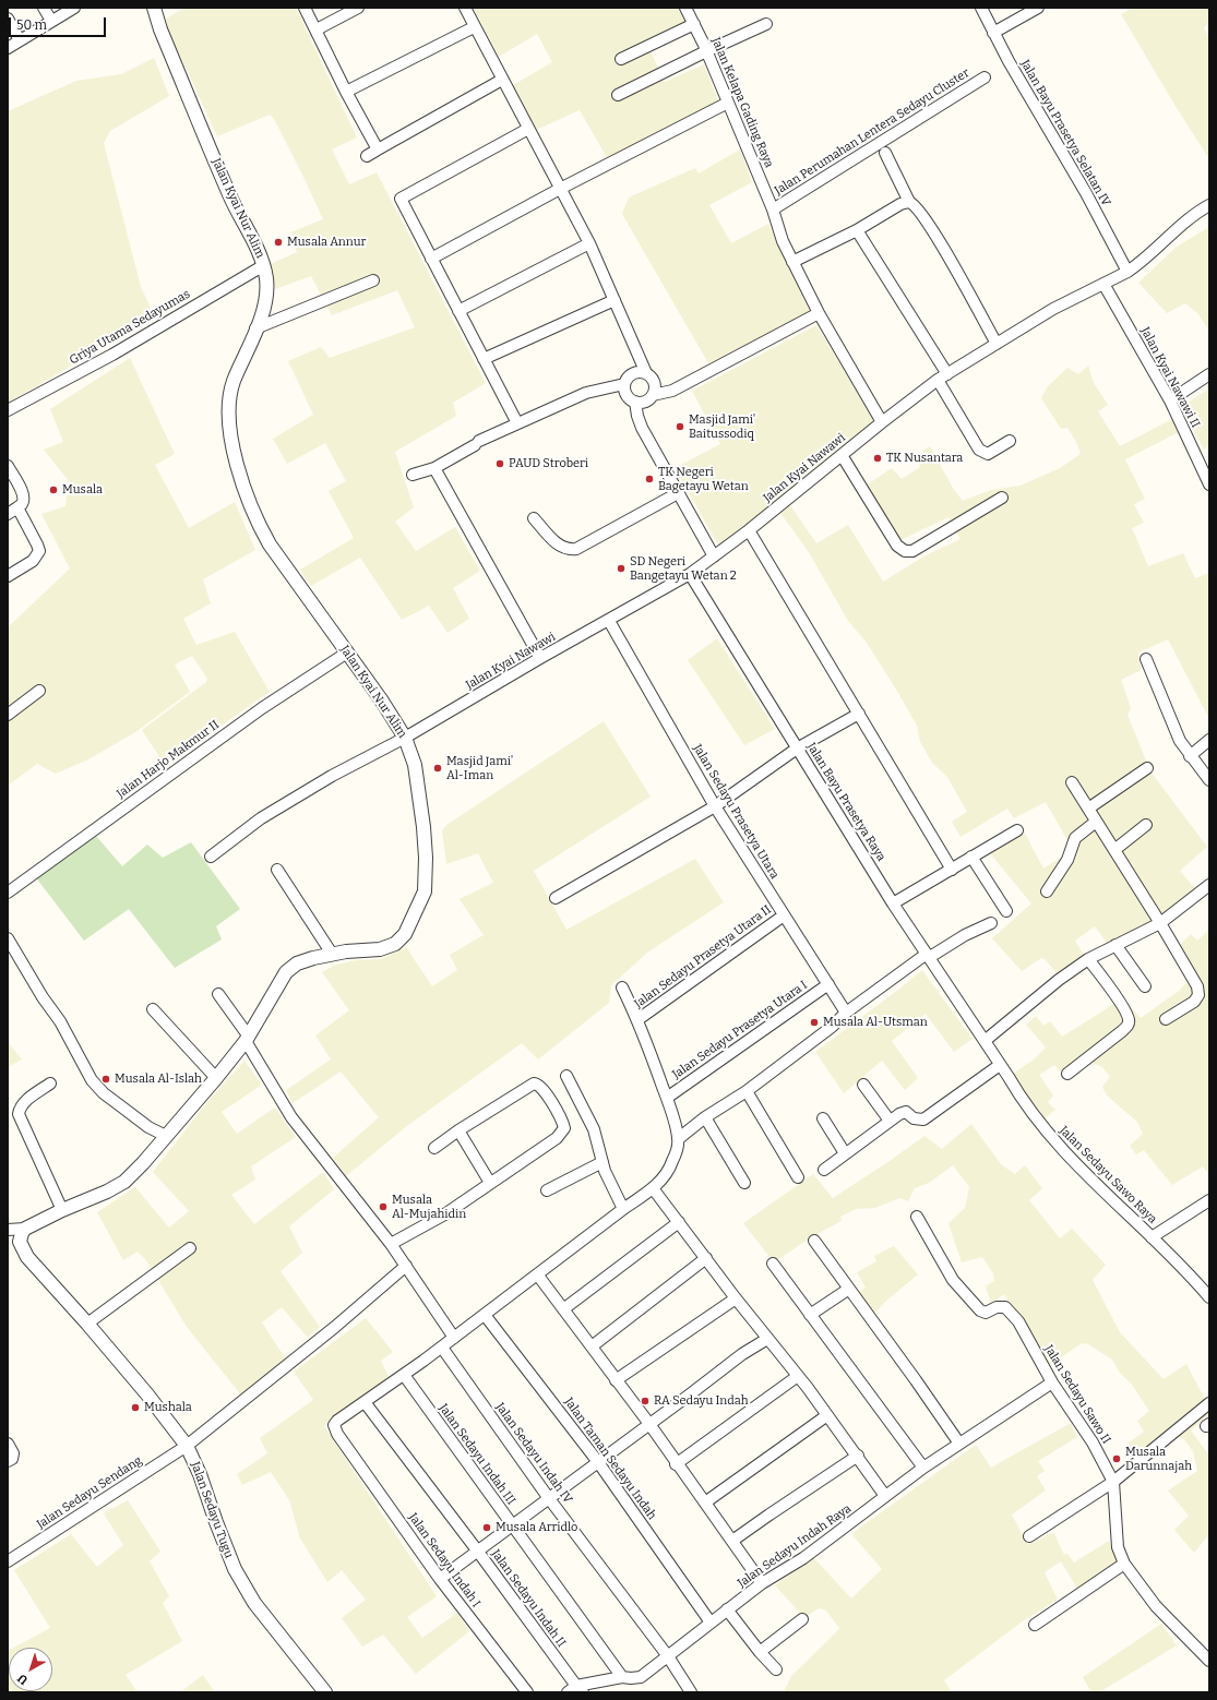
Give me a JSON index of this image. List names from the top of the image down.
{
  "streets": {
    "street": [
      "Jalan Kelapa Gading Raya",
      "Jalan Perumahan Lentera Sedayu Cluster",
      "Jalan Bayu Prasetya Selatan IV",
      "Jalan Kyai Nur Alim",
      "Griya Utama Sedayumas",
      "Jalan Kyai Nawawi II",
      "Jalan Kyai Nawawi",
      "Jalan Harjo Makmur II",
      "Jalan Bayu Prasetya Raya",
      "Jalan Sedayu Prasetya Utara",
      "Jalan Sedayu Prasetya Utara II",
      "Jalan Sedayu Prasetya Utara I",
      "Jalan Sedayu Sawo Raya",
      "Jalan Sedayu Sawo II",
      "Jalan Sedayu Indah IV",
      "Jalan Sedayu Indah III",
      "Jalan Taman Sedayu Indah",
      "Jalan Sedayu Sendang",
      "Jalan Sedayu Tugu",
      "Jalan Sedayu Indah Raya",
      "Jalan Sedayu Indah I",
      "Jalan Sedayu Indah II"
    ]
  },
  "crossings": [
    ["Jalan Kelapa Gading Raya", "Jalan Perumahan Lentera Sedayu Cluster"],
    ["Jalan Kelapa Gading Raya", "Jalan Kyai Nawawi"],
    ["Jalan Bayu Prasetya Selatan IV", "Jalan Kyai Nawawi"],
    ["Jalan Kyai Nur Alim", "Griya Utama Sedayumas"],
    ["Jalan Kyai Nur Alim", "Jalan Kyai Nawawi"],
    ["Jalan Kyai Nur Alim", "Jalan Harjo Makmur II"],
    ["Jalan Kyai Nur Alim", "Jalan Sedayu Tugu"],
    ["Jalan Kyai Nawawi II", "Jalan Kyai Nawawi"],
    ["Jalan Kyai Nawawi", "Jalan Bayu Prasetya Raya"],
    ["Jalan Kyai Nawawi", "Jalan Sedayu Prasetya Utara"],
    ["Jalan Bayu Prasetya Raya", "Jalan Sedayu Sawo Raya"],
    ["Jalan Sedayu Prasetya Utara", "Jalan Sedayu Prasetya Utara II"],
    ["Jalan Sedayu Prasetya Utara", "Jalan Sedayu Prasetya Utara I"],
    ["Jalan Sedayu Sawo II", "Jalan Sedayu Indah Raya"],
    ["Jalan Sedayu Indah IV", "Jalan Sedayu Indah Raya"],
    ["Jalan Sedayu Indah III", "Jalan Sedayu Indah Raya"],
    ["Jalan Taman Sedayu Indah", "Jalan Sedayu Indah Raya"],
    ["Jalan Sedayu Sendang", "Jalan Sedayu Tugu"],
    ["Jalan Sedayu Indah Raya", "Jalan Sedayu Indah II"],
    ["Jalan Sedayu Indah I", "Jalan Sedayu Indah II"]
  ],
  "places": [
    "Musala Annur",
    "Masjid Jami' Baitussodiq",
    "TK Nusantara",
    "PAUD Stroberi",
    "TK Negeri Bagetayu Wetan",
    "Musala",
    "SD Negeri Bangetayu Wetan 2",
    "Masjid Jami' Al-Iman",
    "Musala Al-Utsman",
    "Musala Al-Islah",
    "Musala Al-Mujahidin",
    "RA Sedayu Indah",
    "Mushala",
    "Musala Darunnajah",
    "Musala Arridlo"
  ],
  "scale_bar": "50 m",
  "north": "bottom left"
}
